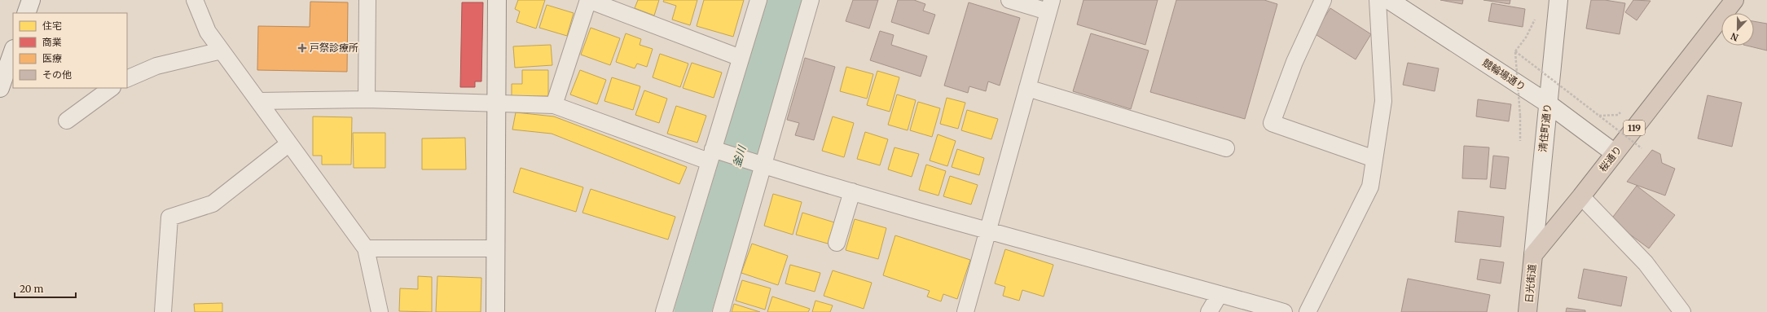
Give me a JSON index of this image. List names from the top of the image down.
{
  "streets": {
    "highway": ["119", "桜通り", "日光街道"],
    "street": ["競輪場通り", "清住町通り"]
  },
  "crossings": [
    ["競輪場通り", "清住町通り"],
    ["競輪場通り", "桜通り"],
    ["清住町通り", "桜通り"],
    ["清住町通り", "日光街道"],
    ["桜通り", "日光街道"]
  ],
  "water": ["釜川"],
  "places": {
    "health": ["戸祭診療所"]
  },
  "legend": [
    "住宅",
    "商業",
    "医療",
    "その他"
  ],
  "scale_bar": "20 m",
  "north": "bottom"
}
